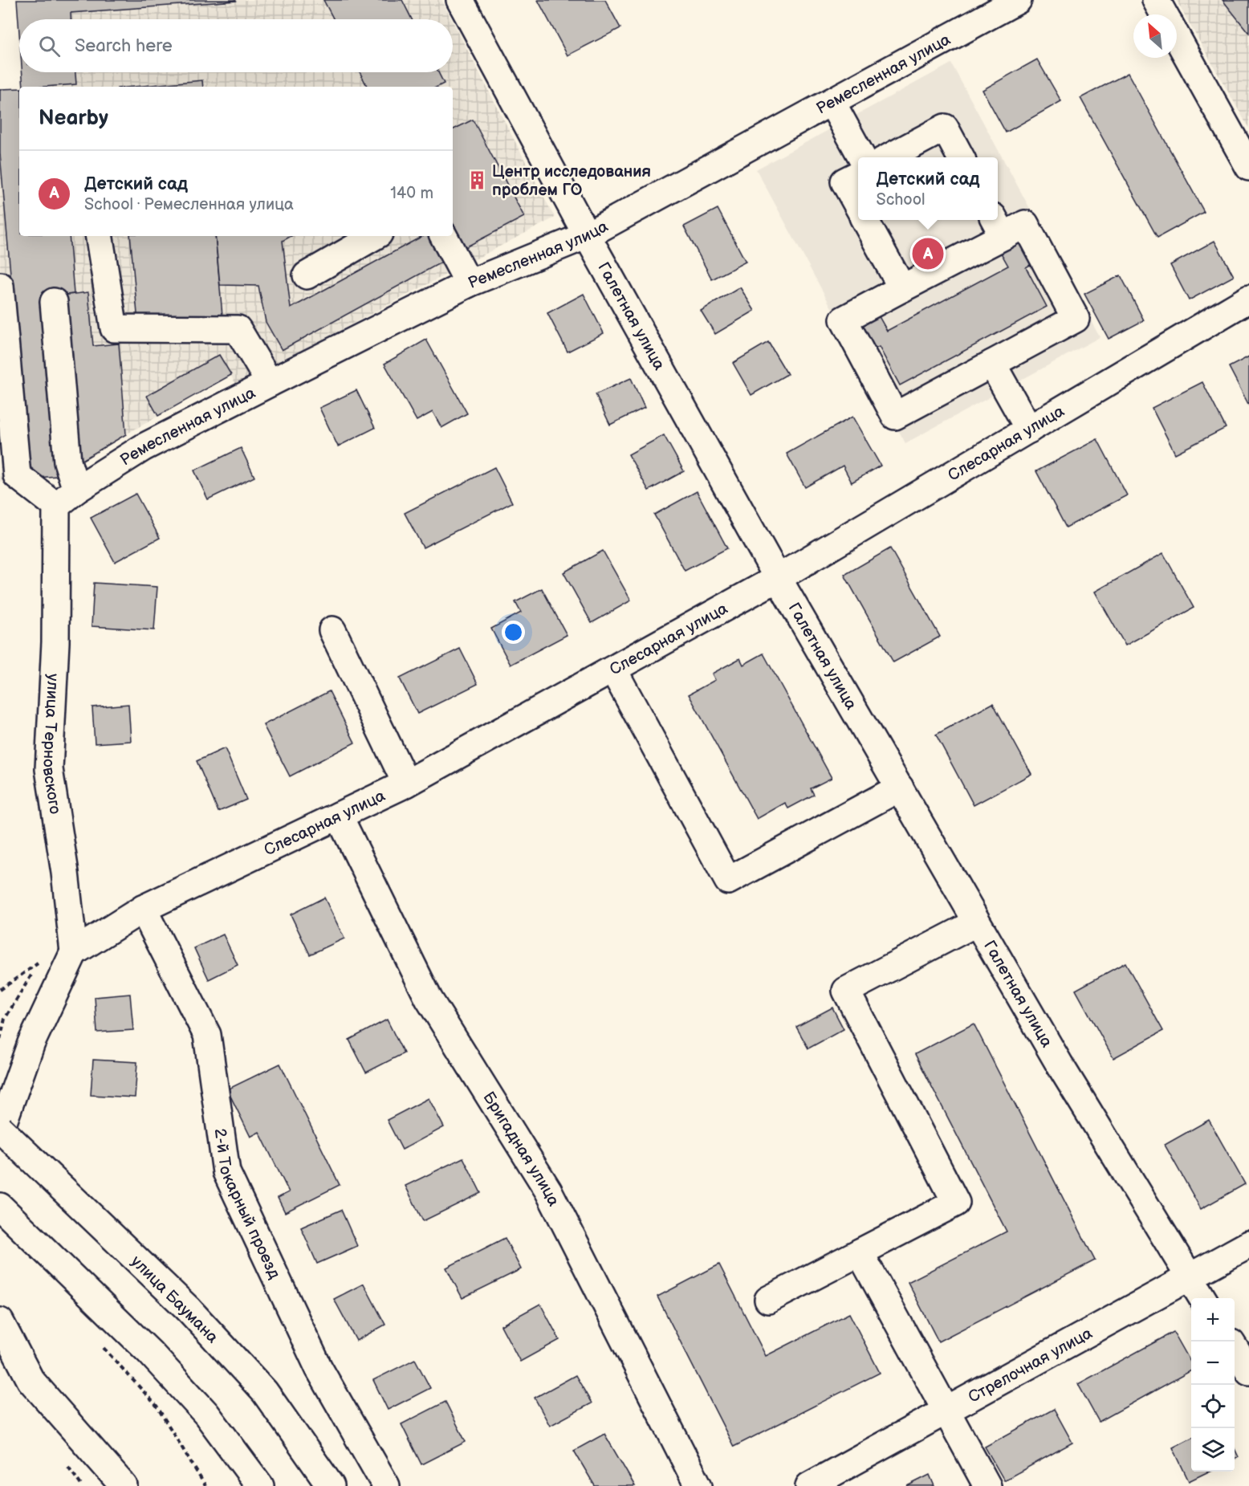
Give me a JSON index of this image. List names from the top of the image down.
{
  "streets": {
    "street": [
      "Ремесленная улица",
      "Галетная улица",
      "Слесарная улица",
      "улица Терновского",
      "Бригадная улица",
      "2-й Токарный проезд",
      "улица Баумана",
      "Стрелочная улица"
    ]
  },
  "crossings": [
    ["Ремесленная улица", "Галетная улица"],
    ["Ремесленная улица", "улица Терновского"],
    ["Галетная улица", "Слесарная улица"],
    ["Галетная улица", "Стрелочная улица"],
    ["Слесарная улица", "улица Терновского"],
    ["Слесарная улица", "Бригадная улица"],
    ["Слесарная улица", "2-й Токарный проезд"]
  ],
  "places": {
    "building": ["Центр исследования проблем ГО"]
  },
  "north": "top left",
  "page": {
    "search": "Search here",
    "heading": "Nearby",
    "list": [
      {
        "mark": "A",
        "name": "Детский сад",
        "note": "School · Ремесленная улица",
        "value": "140 m"
      }
    ],
    "popup": ["Детский сад", "School"],
    "pins": "A",
    "map_buttons": ["+", "−"]
  }
}
